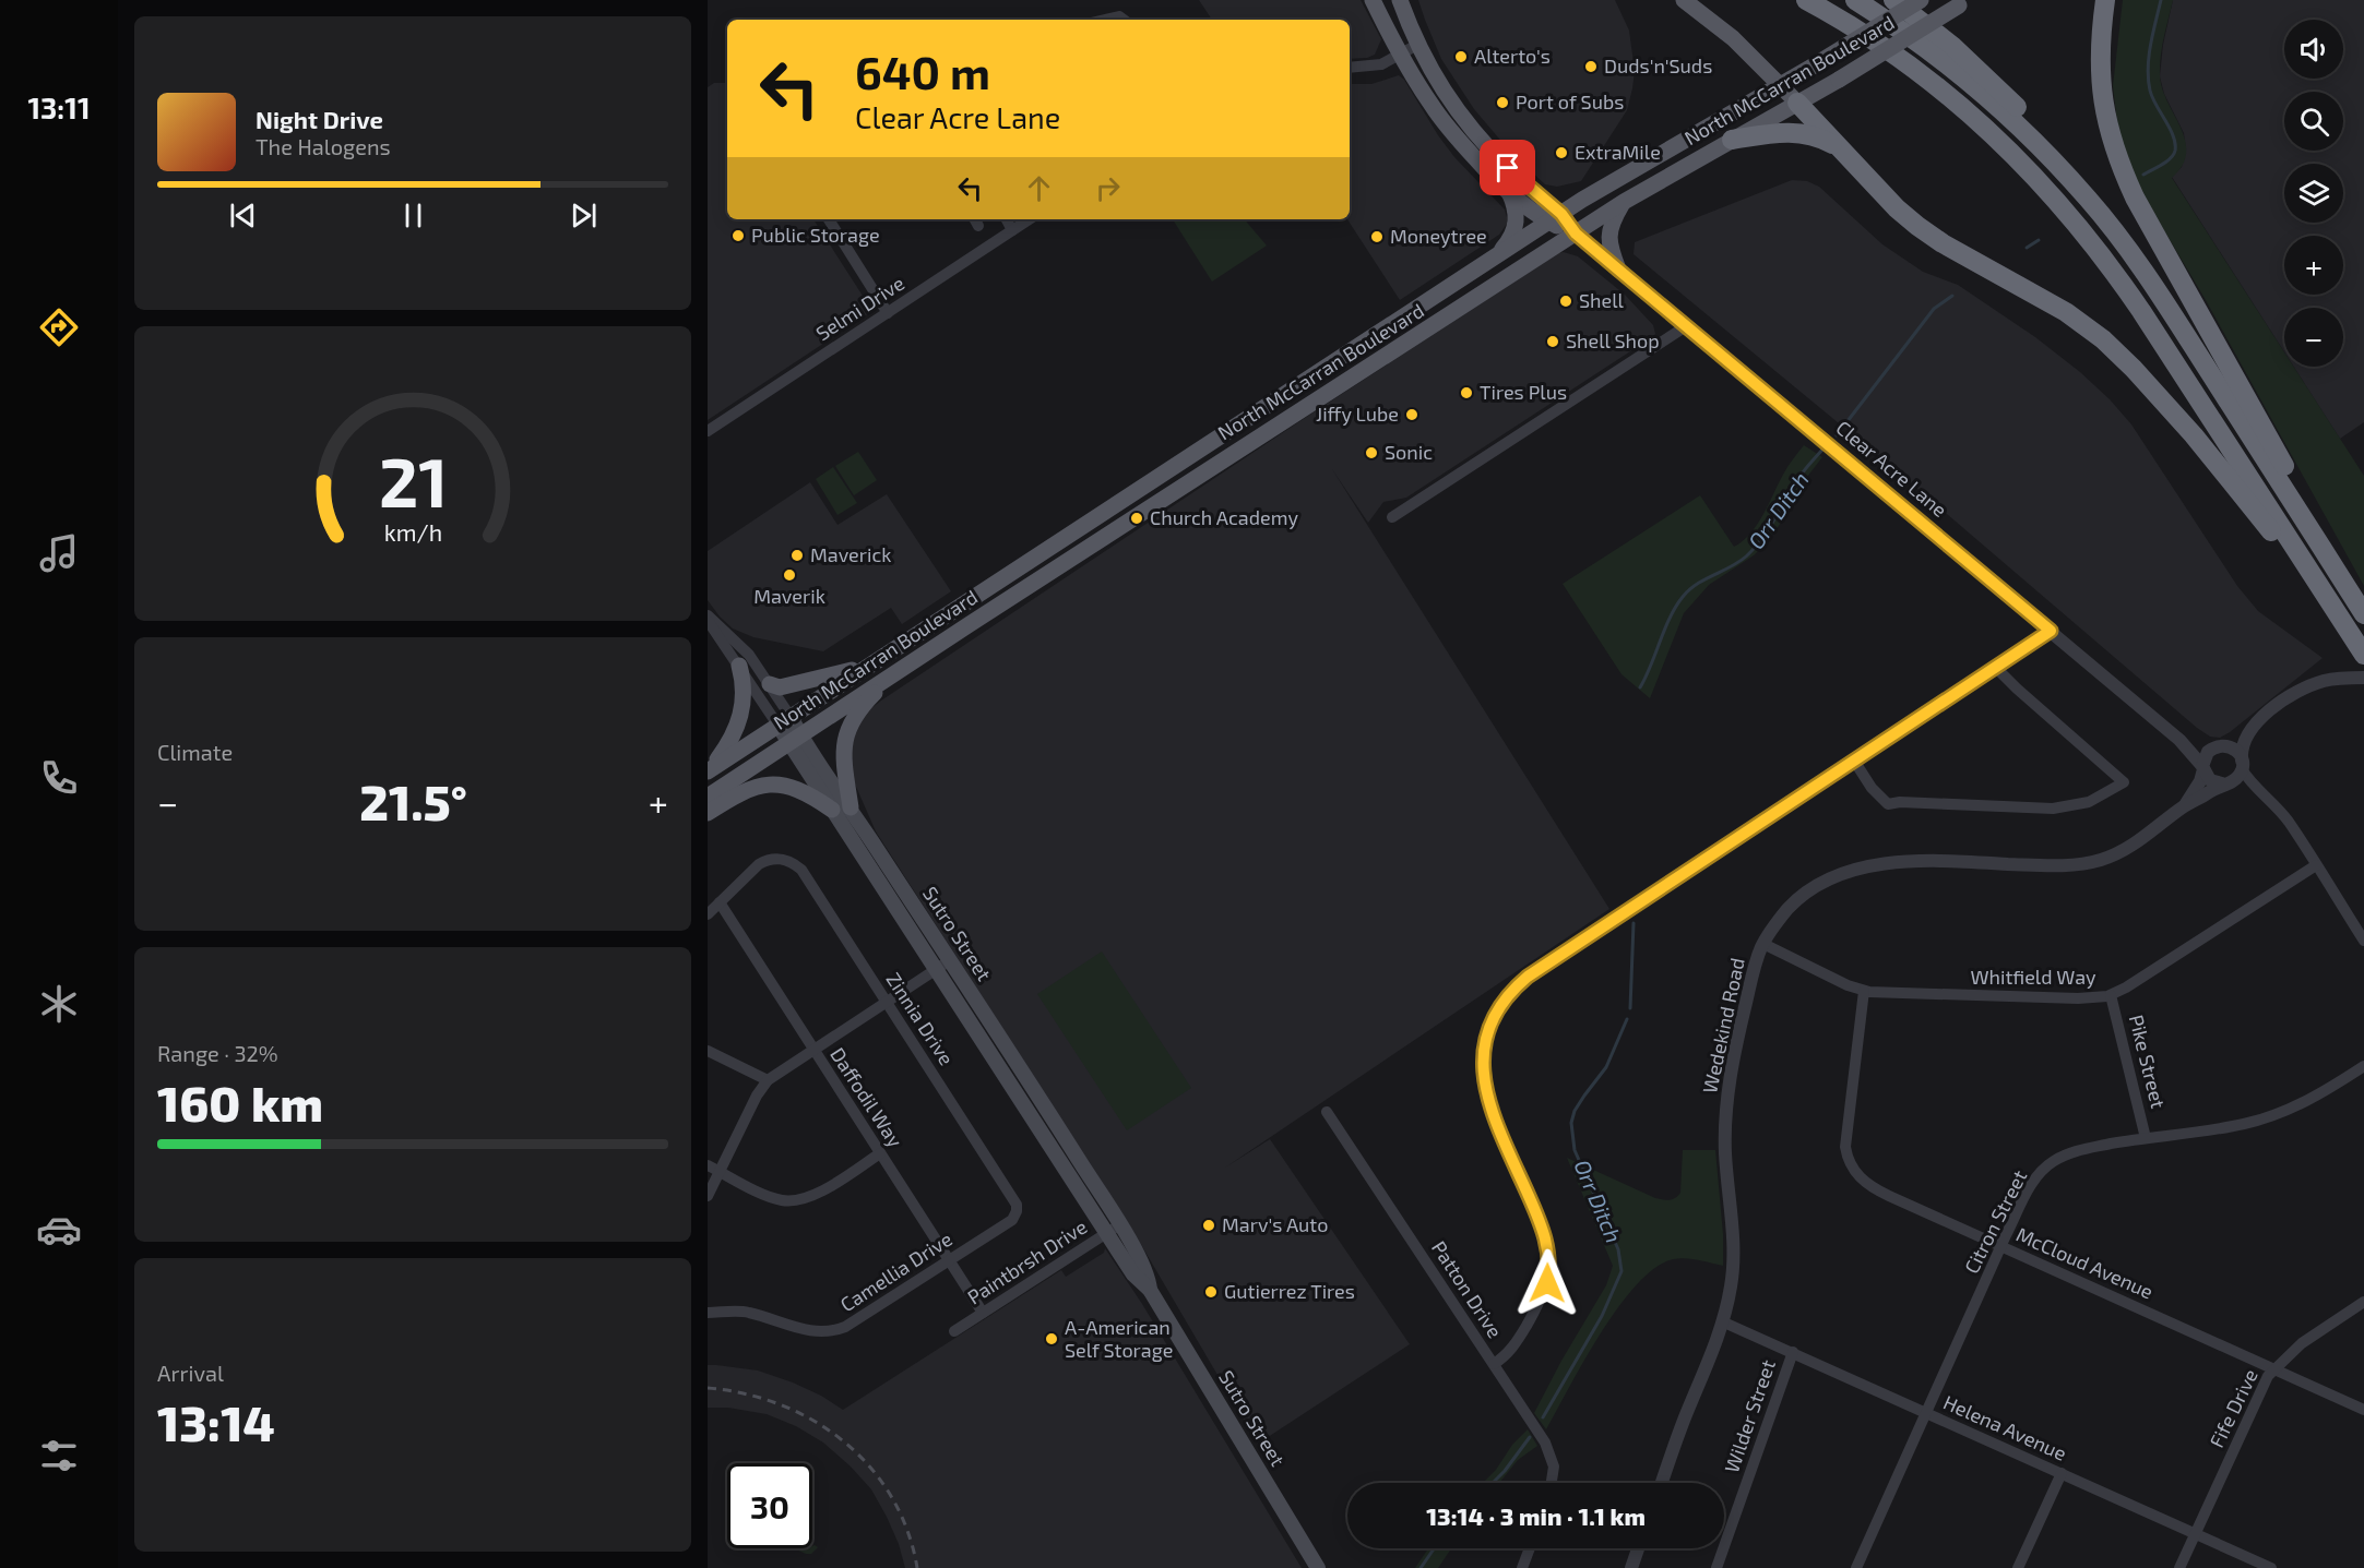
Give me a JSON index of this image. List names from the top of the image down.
{
  "streets": {
    "main road": ["North McCarran Boulevard", "Clear Acre Lane", "Sutro Street"],
    "street": [
      "Selmi Drive",
      "Whitfield Way",
      "Zinnia Drive",
      "Wedekind Road",
      "Pike Street",
      "Daffodil Way",
      "Citron Street",
      "Paintbrsh Drive",
      "McCloud Avenue",
      "Camellia Drive",
      "Patton Drive",
      "Fife Drive",
      "Wilder Street",
      "Helena Avenue"
    ]
  },
  "crossings": [
    ["North McCarran Boulevard", "Clear Acre Lane"],
    ["North McCarran Boulevard", "Sutro Street"],
    ["Clear Acre Lane", "Wedekind Road"],
    ["Sutro Street", "Paintbrsh Drive"],
    ["Whitfield Way", "Wedekind Road"],
    ["Whitfield Way", "Pike Street"],
    ["Whitfield Way", "McCloud Avenue"],
    ["Zinnia Drive", "Daffodil Way"],
    ["Zinnia Drive", "Camellia Drive"],
    ["Wedekind Road", "Helena Avenue"],
    ["Pike Street", "Citron Street"],
    ["Daffodil Way", "Paintbrsh Drive"],
    ["Daffodil Way", "Camellia Drive"],
    ["Citron Street", "McCloud Avenue"],
    ["Citron Street", "Helena Avenue"],
    ["McCloud Avenue", "Fife Drive"],
    ["Fife Drive", "Helena Avenue"],
    ["Wilder Street", "Helena Avenue"]
  ],
  "water": ["Orr Ditch"],
  "places": [
    "Alterto's",
    "Duds'n'Suds",
    "Port of Subs",
    "ExtraMile",
    "Public Storage",
    "Moneytree",
    "Shell",
    "Shell Shop",
    "Tires Plus",
    "Jiffy Lube",
    "Sonic",
    "Church Academy",
    "Maverick",
    "Maverik",
    "Marv's Auto",
    "Gutierrez Tires",
    "A-American Self Storage"
  ],
  "page": {
    "tabs": "13:11",
    "map_buttons": ["+", "−"],
    "turn": ["640 m", "Clear Acre Lane"],
    "song": ["Night Drive", "The Halogens"],
    "tile": [
      "Climate",
      ["Range · 32%", "160 km"],
      ["Arrival", "13:14"]
    ],
    "heat": ["−", "21.5°", "+"],
    "limit": "30",
    "trip": "13:14 · 3 min · 1.1 km",
    "gauge": ["21", "km/h"]
  }
}
